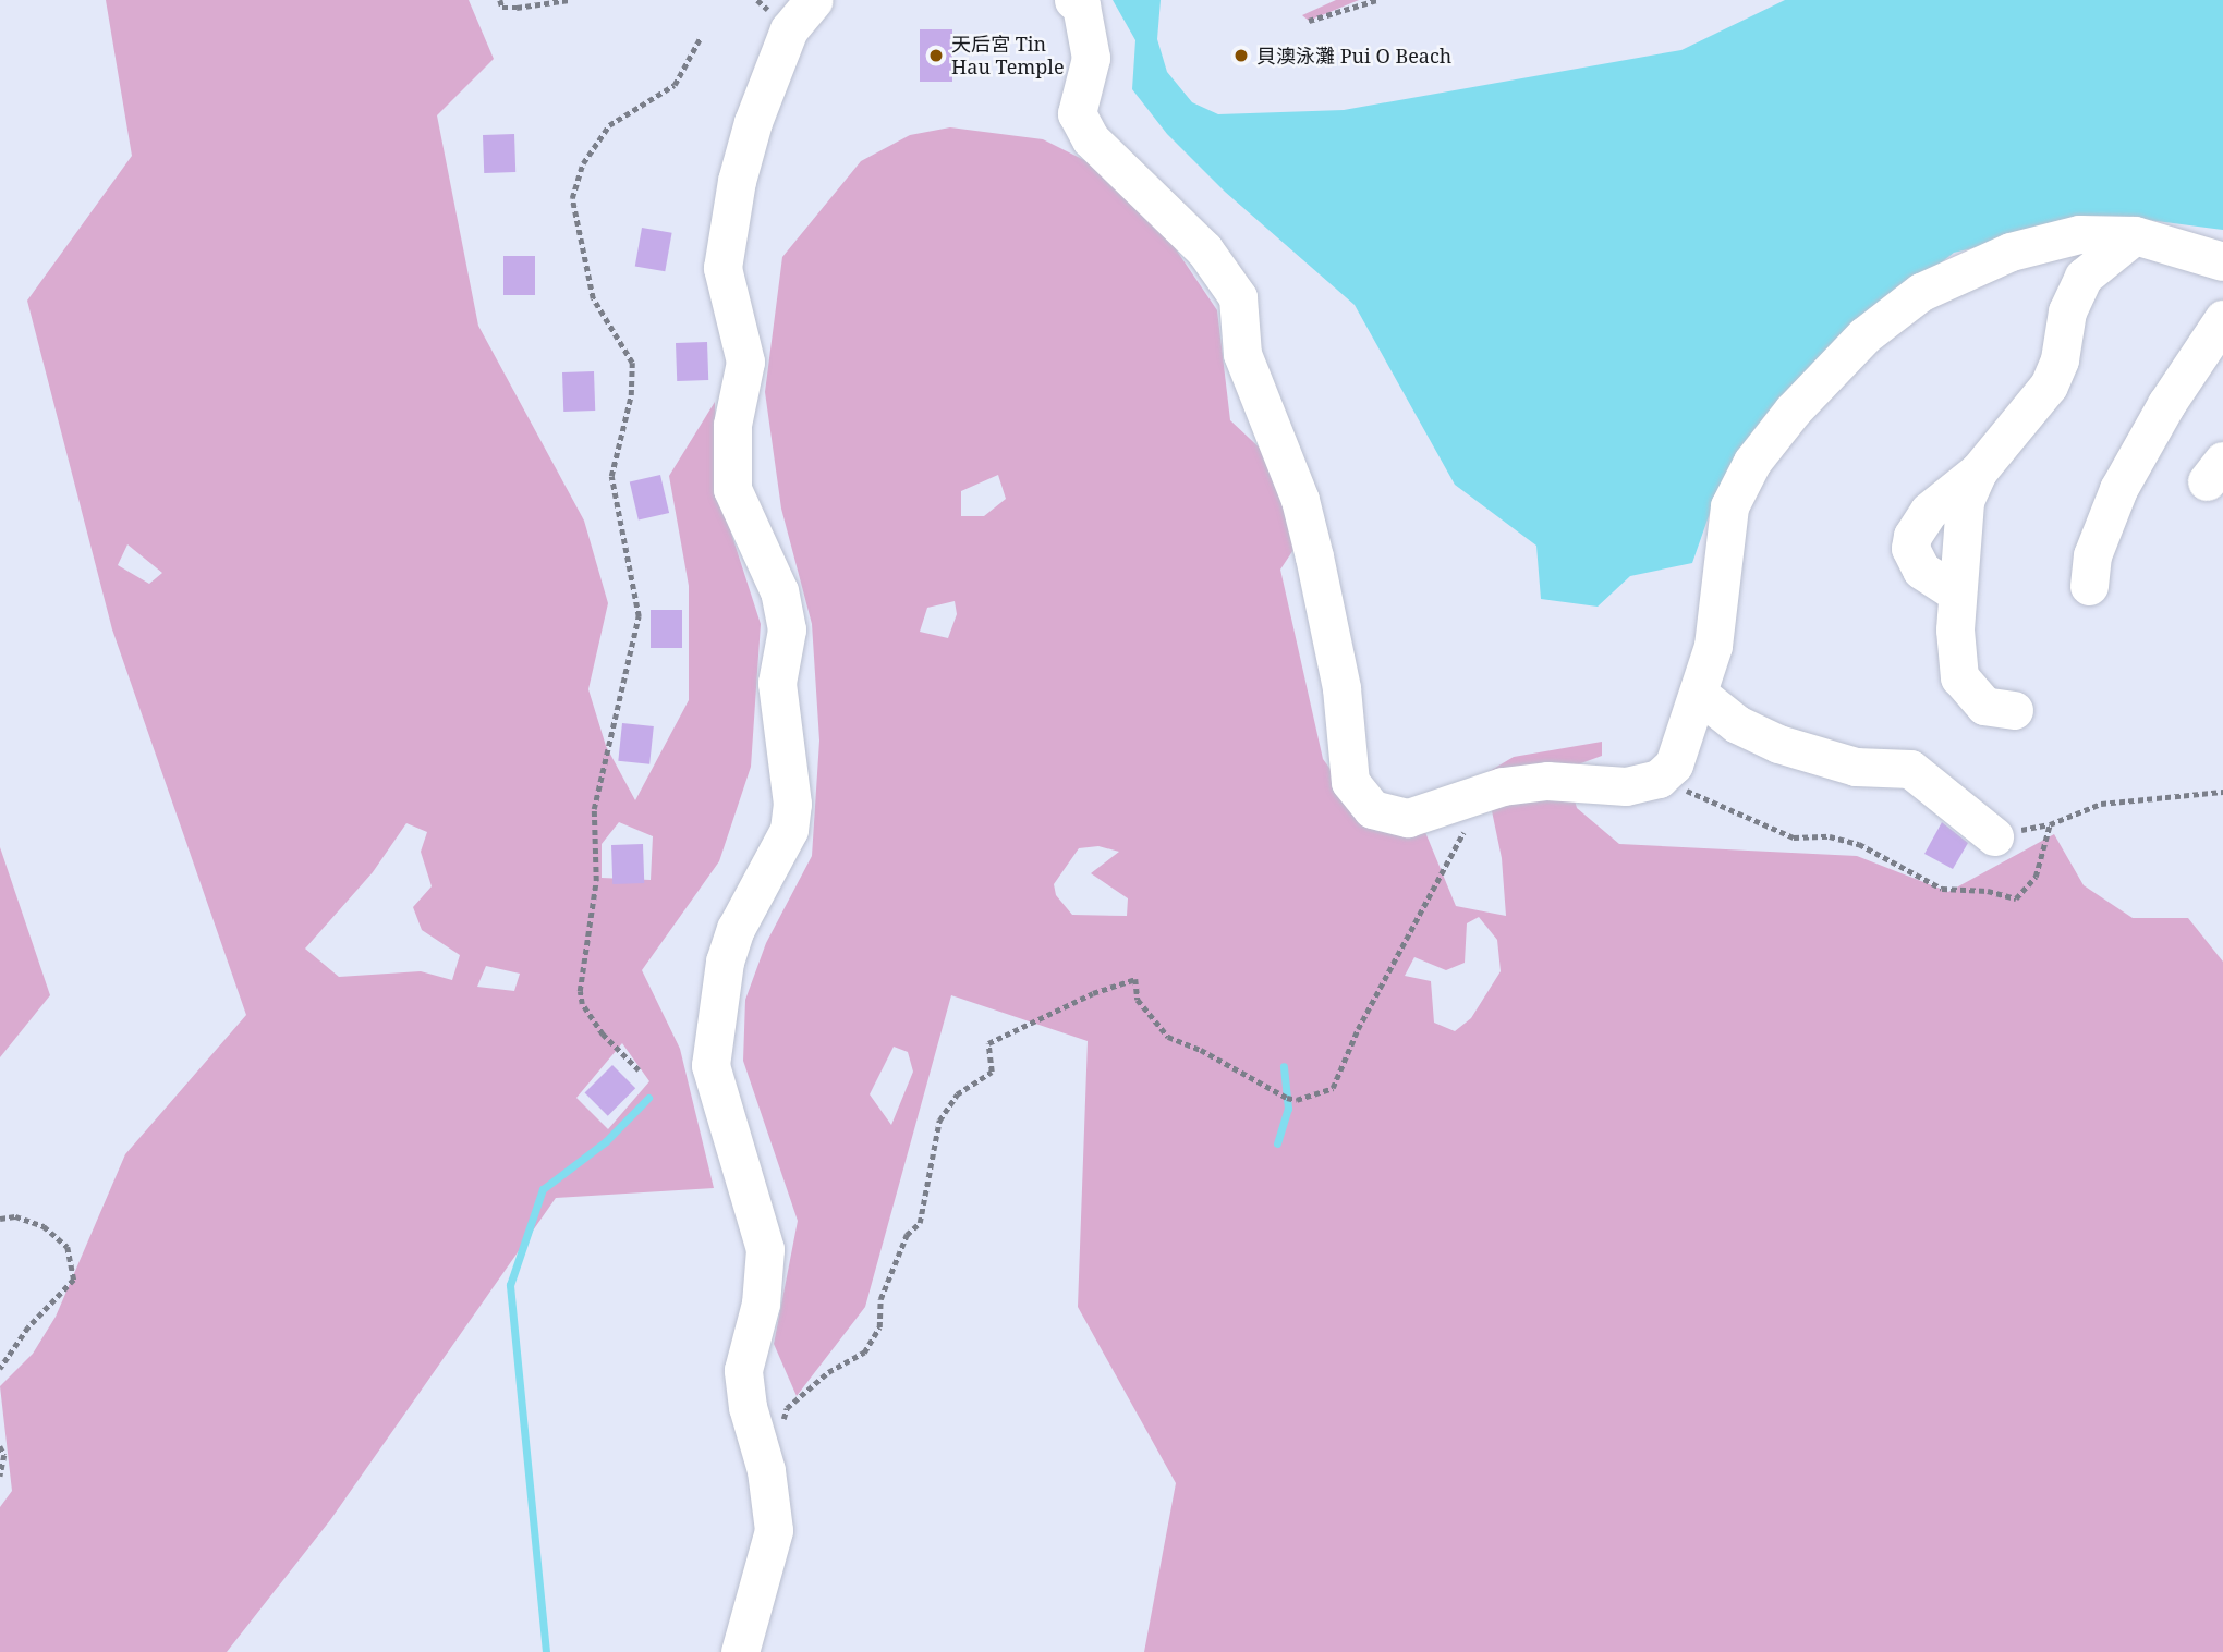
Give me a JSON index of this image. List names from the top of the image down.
{
  "places": ["天后宮 Tin Hau Temple", "貝澳泳灘 Pui O Beach"]
}
